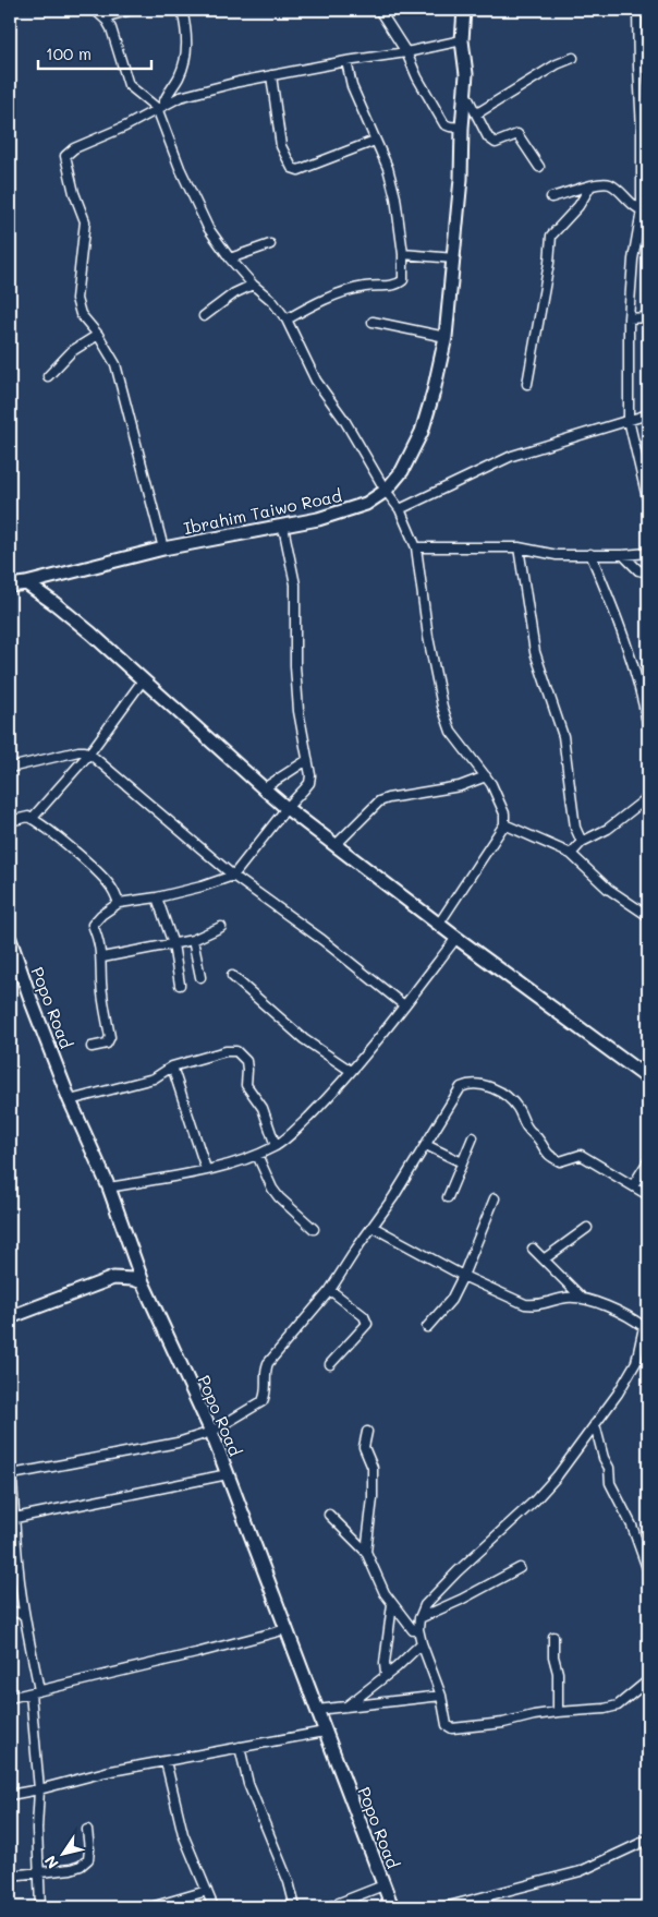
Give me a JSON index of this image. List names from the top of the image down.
{
  "streets": {
    "main road": ["Ibrahim Taiwo Road", "Popo Road"]
  },
  "scale_bar": "100 m",
  "north": "bottom left"
}
